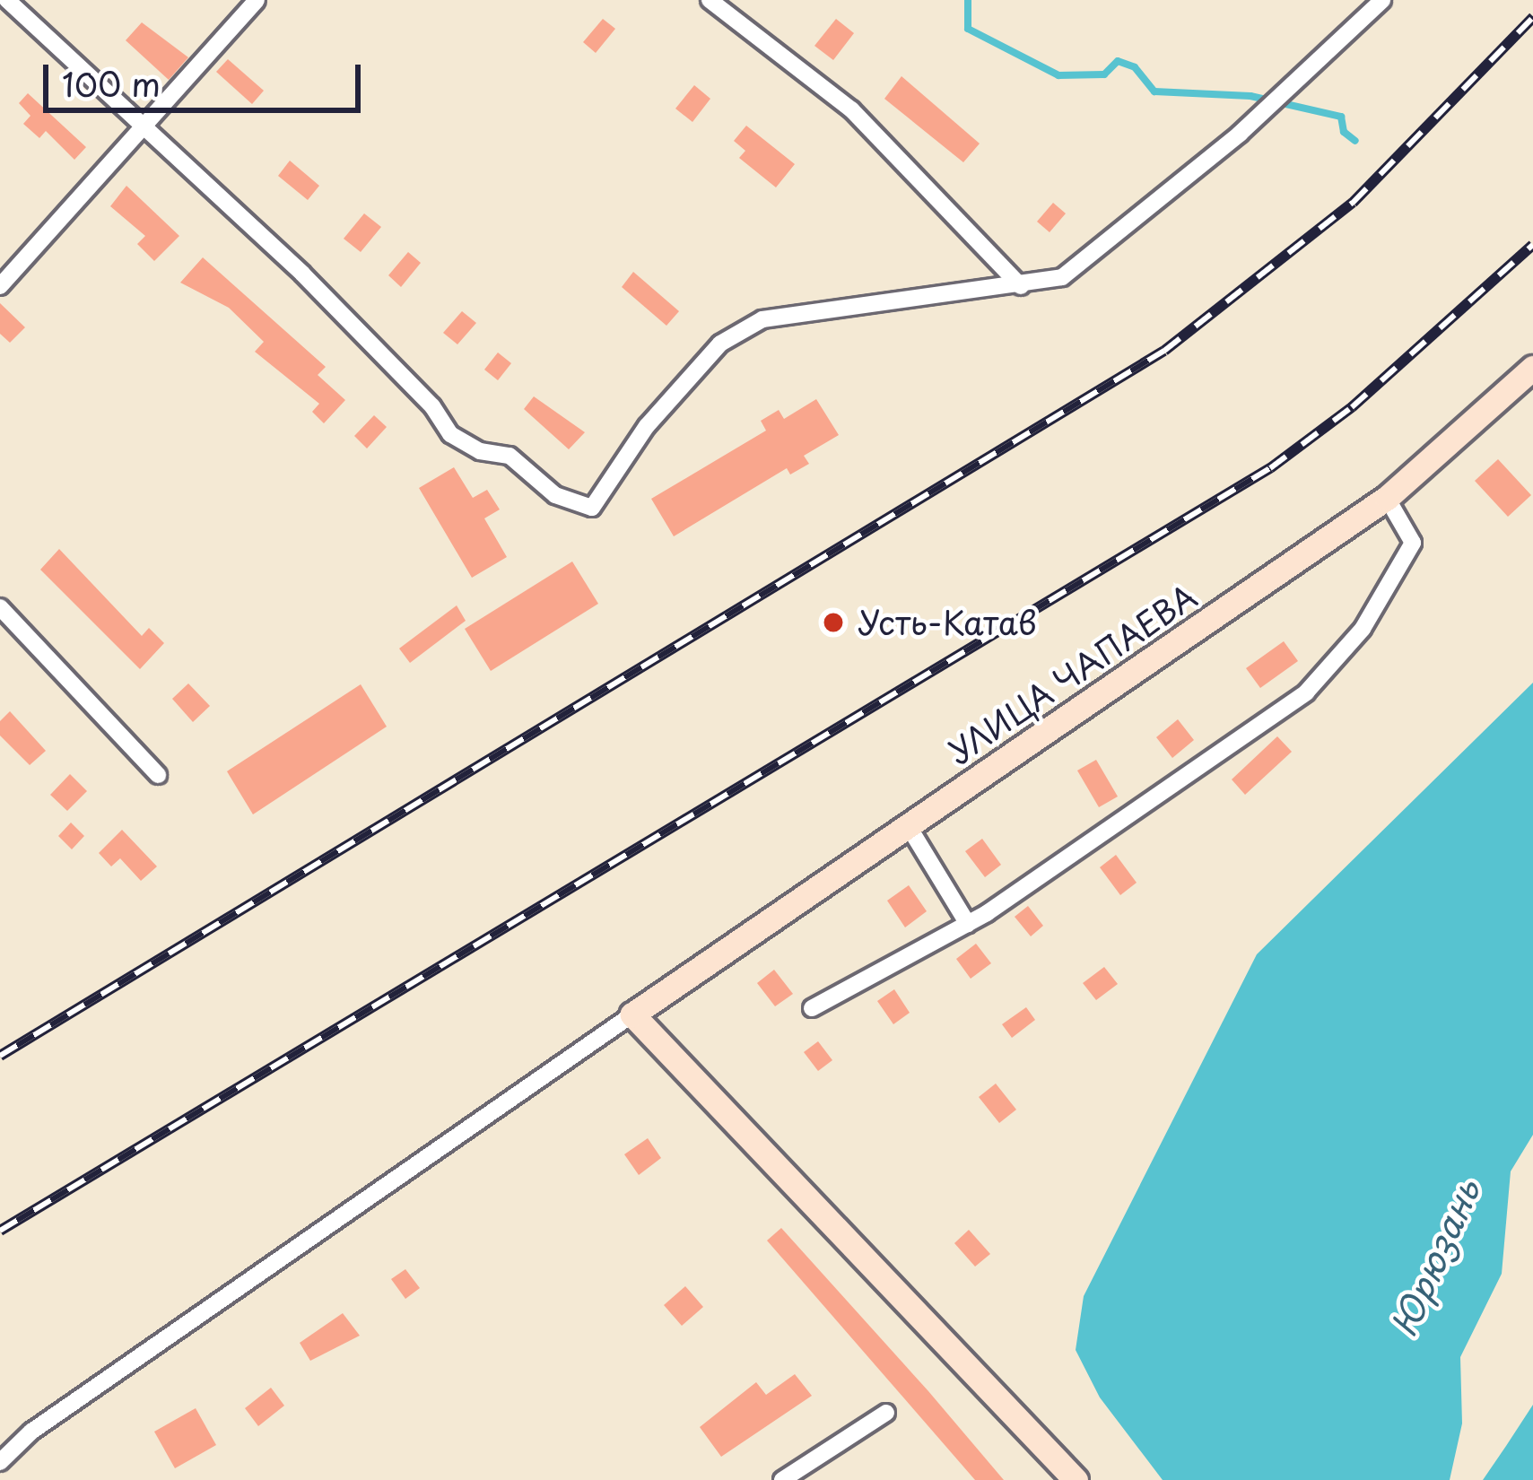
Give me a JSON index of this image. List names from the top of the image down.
{
  "streets": {
    "main road": ["УЛИЦА ЧАПАЕВА"]
  },
  "water": ["Юрюзань"],
  "places": ["Усть-Катав"],
  "scale_bar": "100 m"
}
